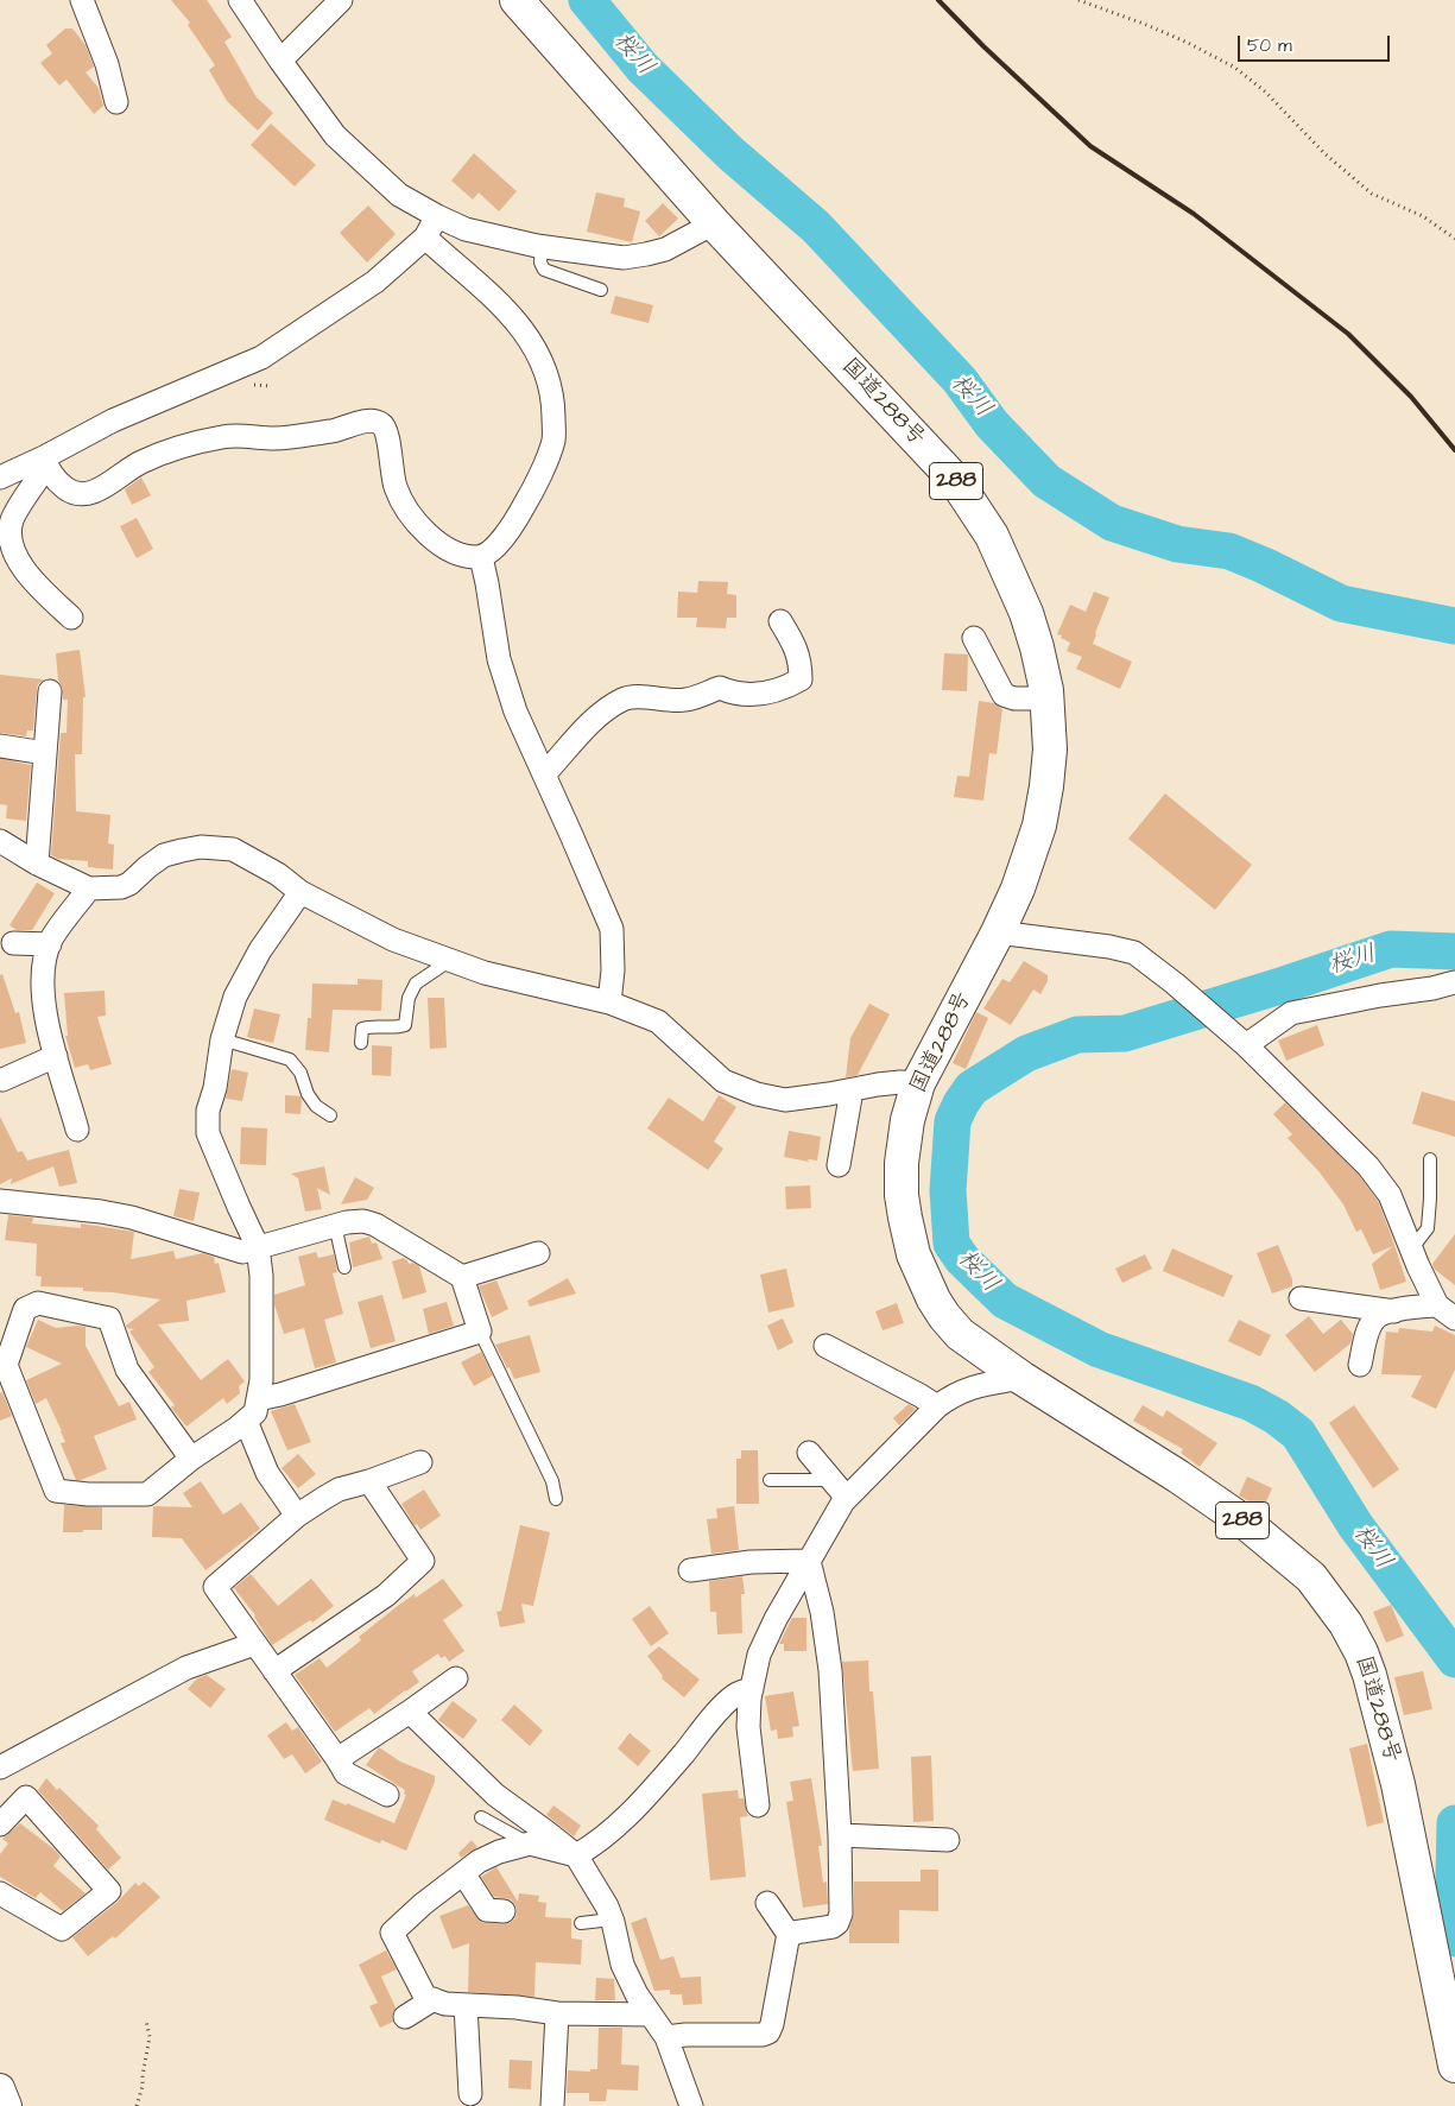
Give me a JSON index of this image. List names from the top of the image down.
{
  "streets": {
    "highway": ["国道288号", "288"]
  },
  "water": ["桜川"],
  "scale_bar": "50 m"
}
